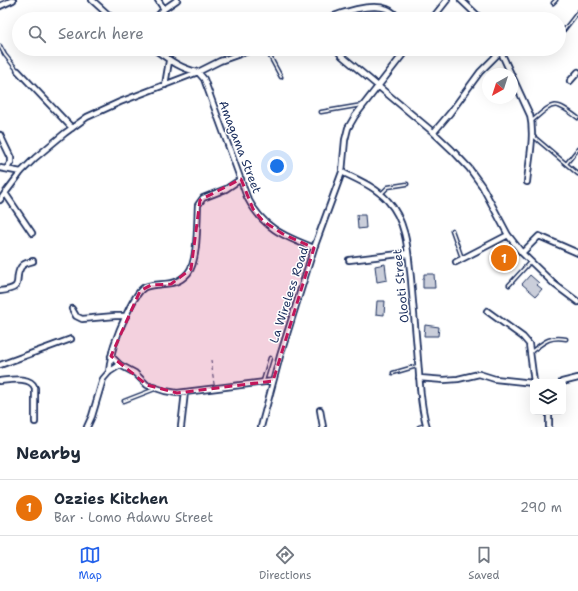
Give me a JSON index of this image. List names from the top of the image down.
{
  "streets": {
    "street": ["Amagama Street", "Olooti Street", "La Wireless Road"]
  },
  "crossings": [
    ["Amagama Street", "La Wireless Road"],
    ["Olooti Street", "La Wireless Road"]
  ],
  "north": "bottom left",
  "page": {
    "search": "Search here",
    "pins": "1",
    "heading": "Nearby",
    "list": [
      {
        "mark": "1",
        "name": "Ozzies Kitchen",
        "note": "Bar · Lomo Adawu Street",
        "value": "290 m"
      }
    ],
    "nav": ["Map", "Directions", "Saved"]
  }
}
